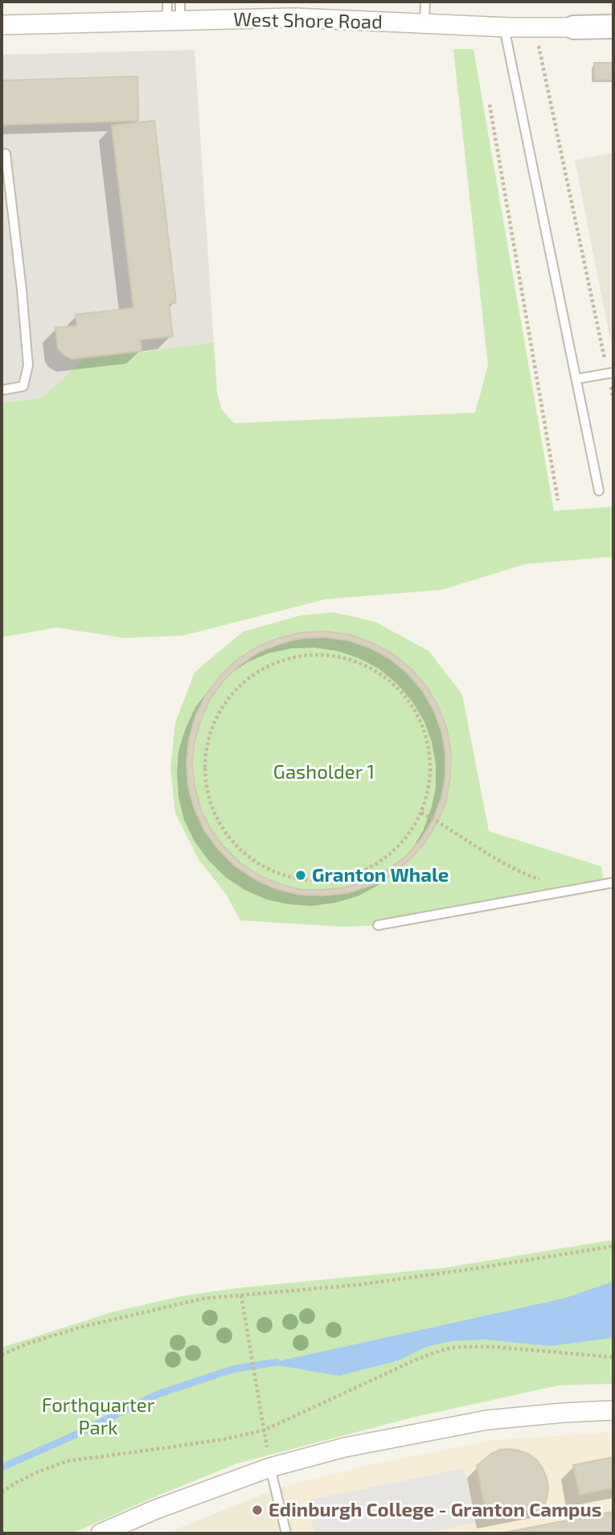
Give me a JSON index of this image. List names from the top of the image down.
{
  "streets": {
    "street": ["West Shore Road"]
  },
  "parks": ["Gasholder 1", "Forthquarter Park"],
  "places": ["Granton Whale", "Edinburgh College - Granton Campus"]
}
